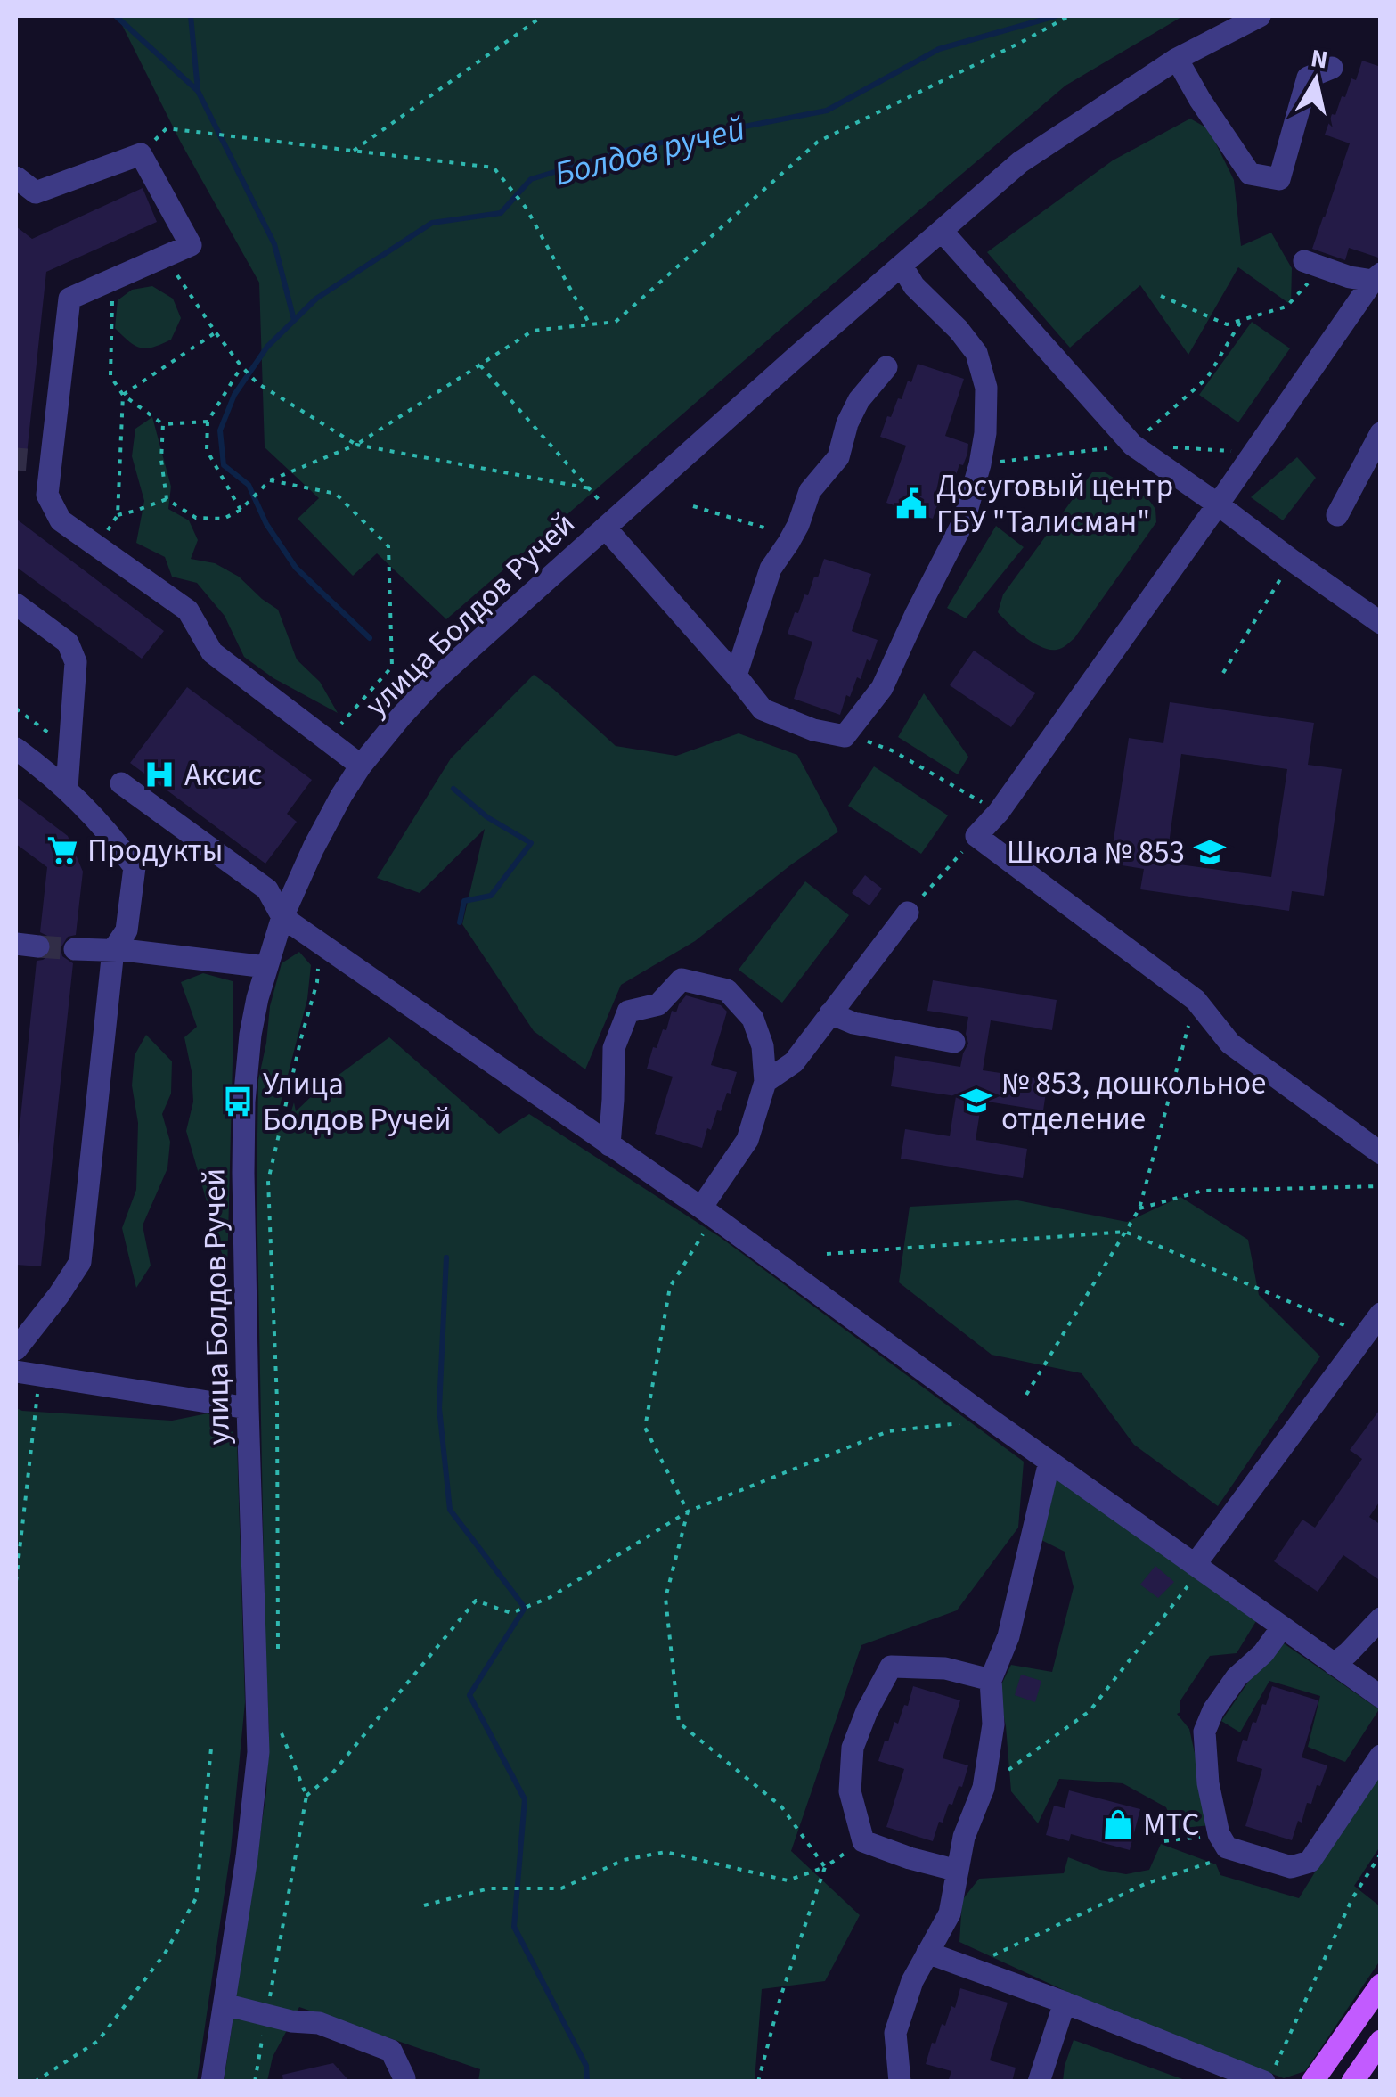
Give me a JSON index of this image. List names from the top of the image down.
{
  "streets": {
    "street": ["улица Болдов Ручей"]
  },
  "water": ["Болдов ручей"],
  "places": {
    "public building": ["Досуговый центр ГБУ \"Талисман\""],
    "hospital": ["Аксис"],
    "supermarket": ["Продукты"],
    "school or university": ["Школа № 853", "№ 853, дошкольное отделение"],
    "bus stop": ["Улица Болдов Ручей"],
    "shop": ["МТС"]
  },
  "north": "top"
}
